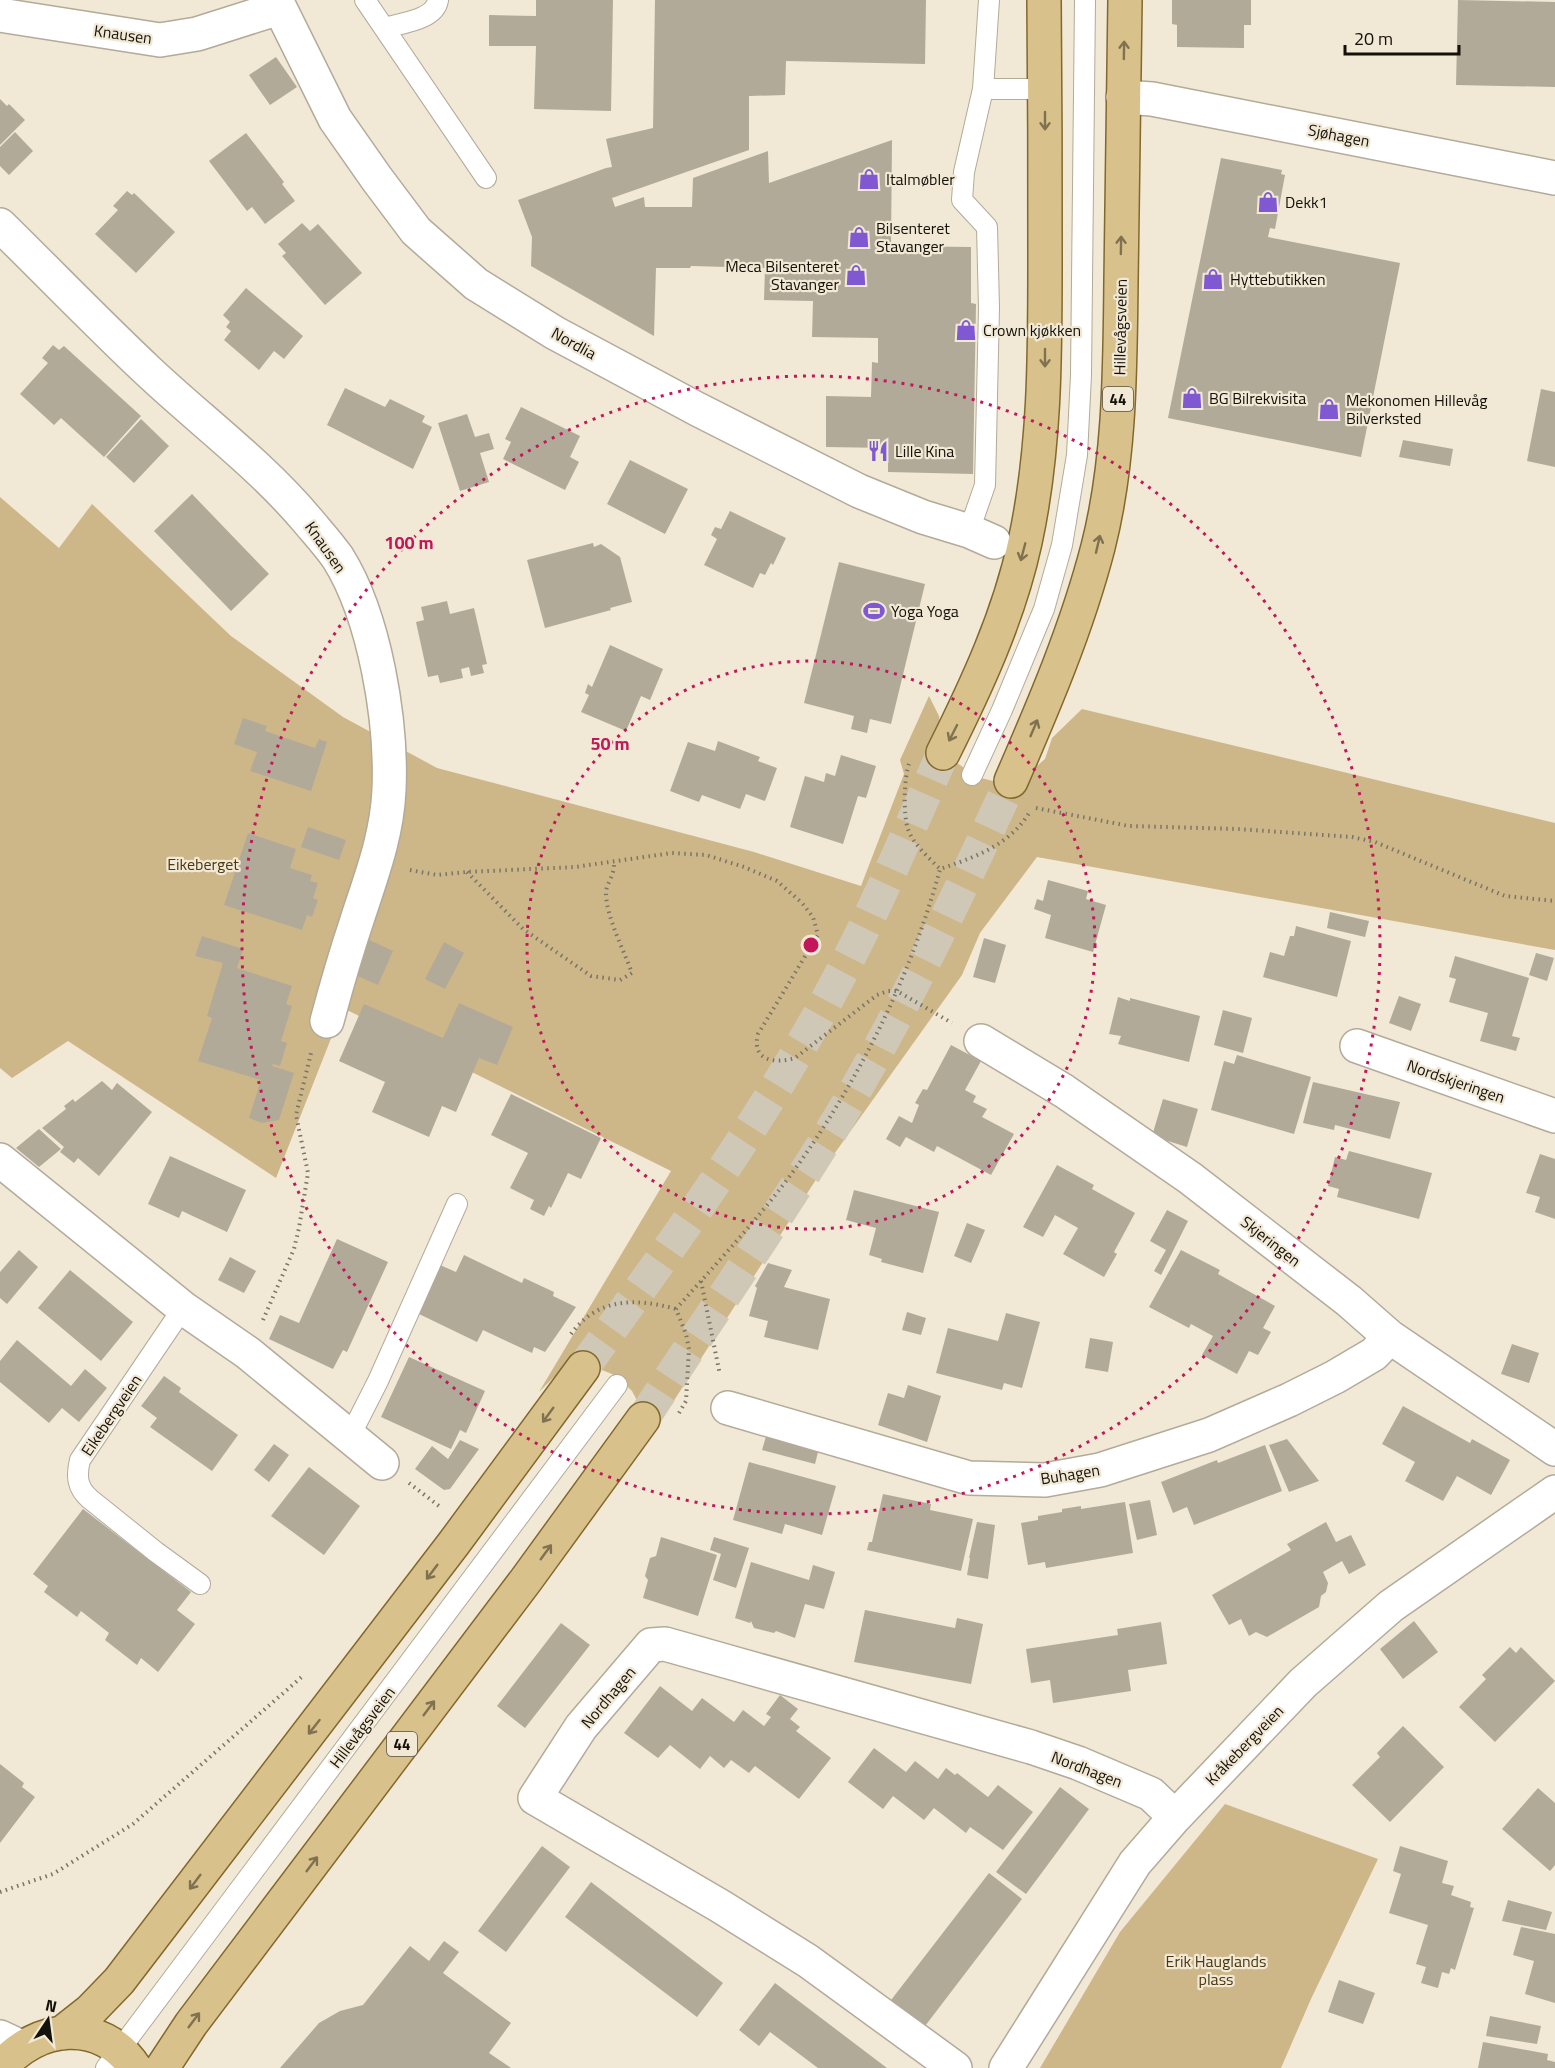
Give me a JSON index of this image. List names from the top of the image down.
{
  "streets": {
    "main road": ["Hillevågsveien", "44"],
    "street": [
      "Knausen",
      "Sjøhagen",
      "Nordlia",
      "Nordskjeringen",
      "Skjeringen",
      "Buhagen",
      "Nordhagen",
      "Kråkebergveien"
    ],
    "lane": ["Eikebergveien"]
  },
  "crossings": [
    ["Knausen", "Nordlia"],
    ["Sjøhagen", "Hillevågsveien"],
    ["Skjeringen", "Buhagen"],
    ["Nordhagen", "Kråkebergveien"]
  ],
  "parks": ["Eikeberget", "Erik Hauglands plass"],
  "places": {
    "shop": [
      "Italmøbler",
      "Dekk1",
      "Bilsenteret Stavanger",
      "Meca Bilsenteret Stavanger",
      "Hyttebutikken",
      "Crown kjøkken",
      "BG Bilrekvisita",
      "Mekonomen Hillevåg Bilverksted"
    ],
    "restaurant": ["Lille Kina"],
    "sports": ["Yoga Yoga"]
  },
  "scale_bar": "20 m",
  "north": "top",
  "rings": ["100 m", "50 m"]
}
